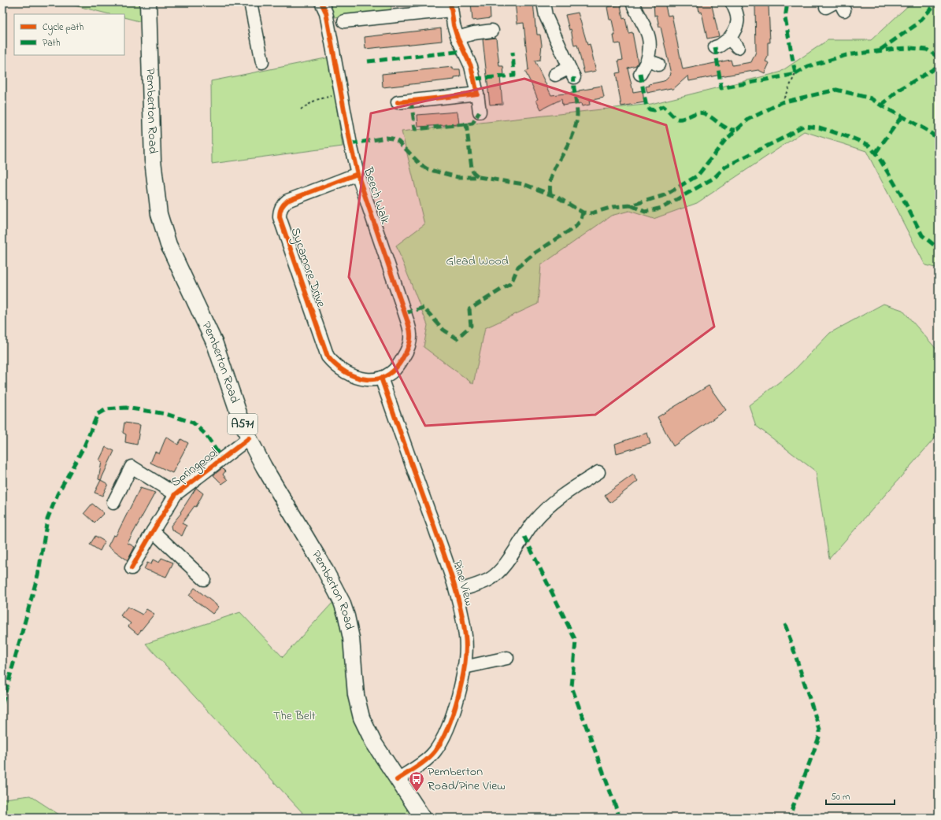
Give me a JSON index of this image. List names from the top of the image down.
{
  "streets": {
    "main road": ["Pemberton Road", "A571"],
    "street": [
      "Beech Walk",
      "Sycamore Drive",
      "Springpool",
      "Pine View"
    ]
  },
  "crossings": [
    ["Pemberton Road", "Springpool"],
    ["Pemberton Road", "Pine View"],
    ["Beech Walk", "Sycamore Drive"],
    ["Beech Walk", "Pine View"],
    ["Sycamore Drive", "Pine View"]
  ],
  "parks": ["Glead Wood", "The Belt"],
  "places": {
    "bus stop": ["Pemberton Road/Pine View"]
  },
  "legend": ["Cycle path", "Path"],
  "scale_bar": "50 m"
}
